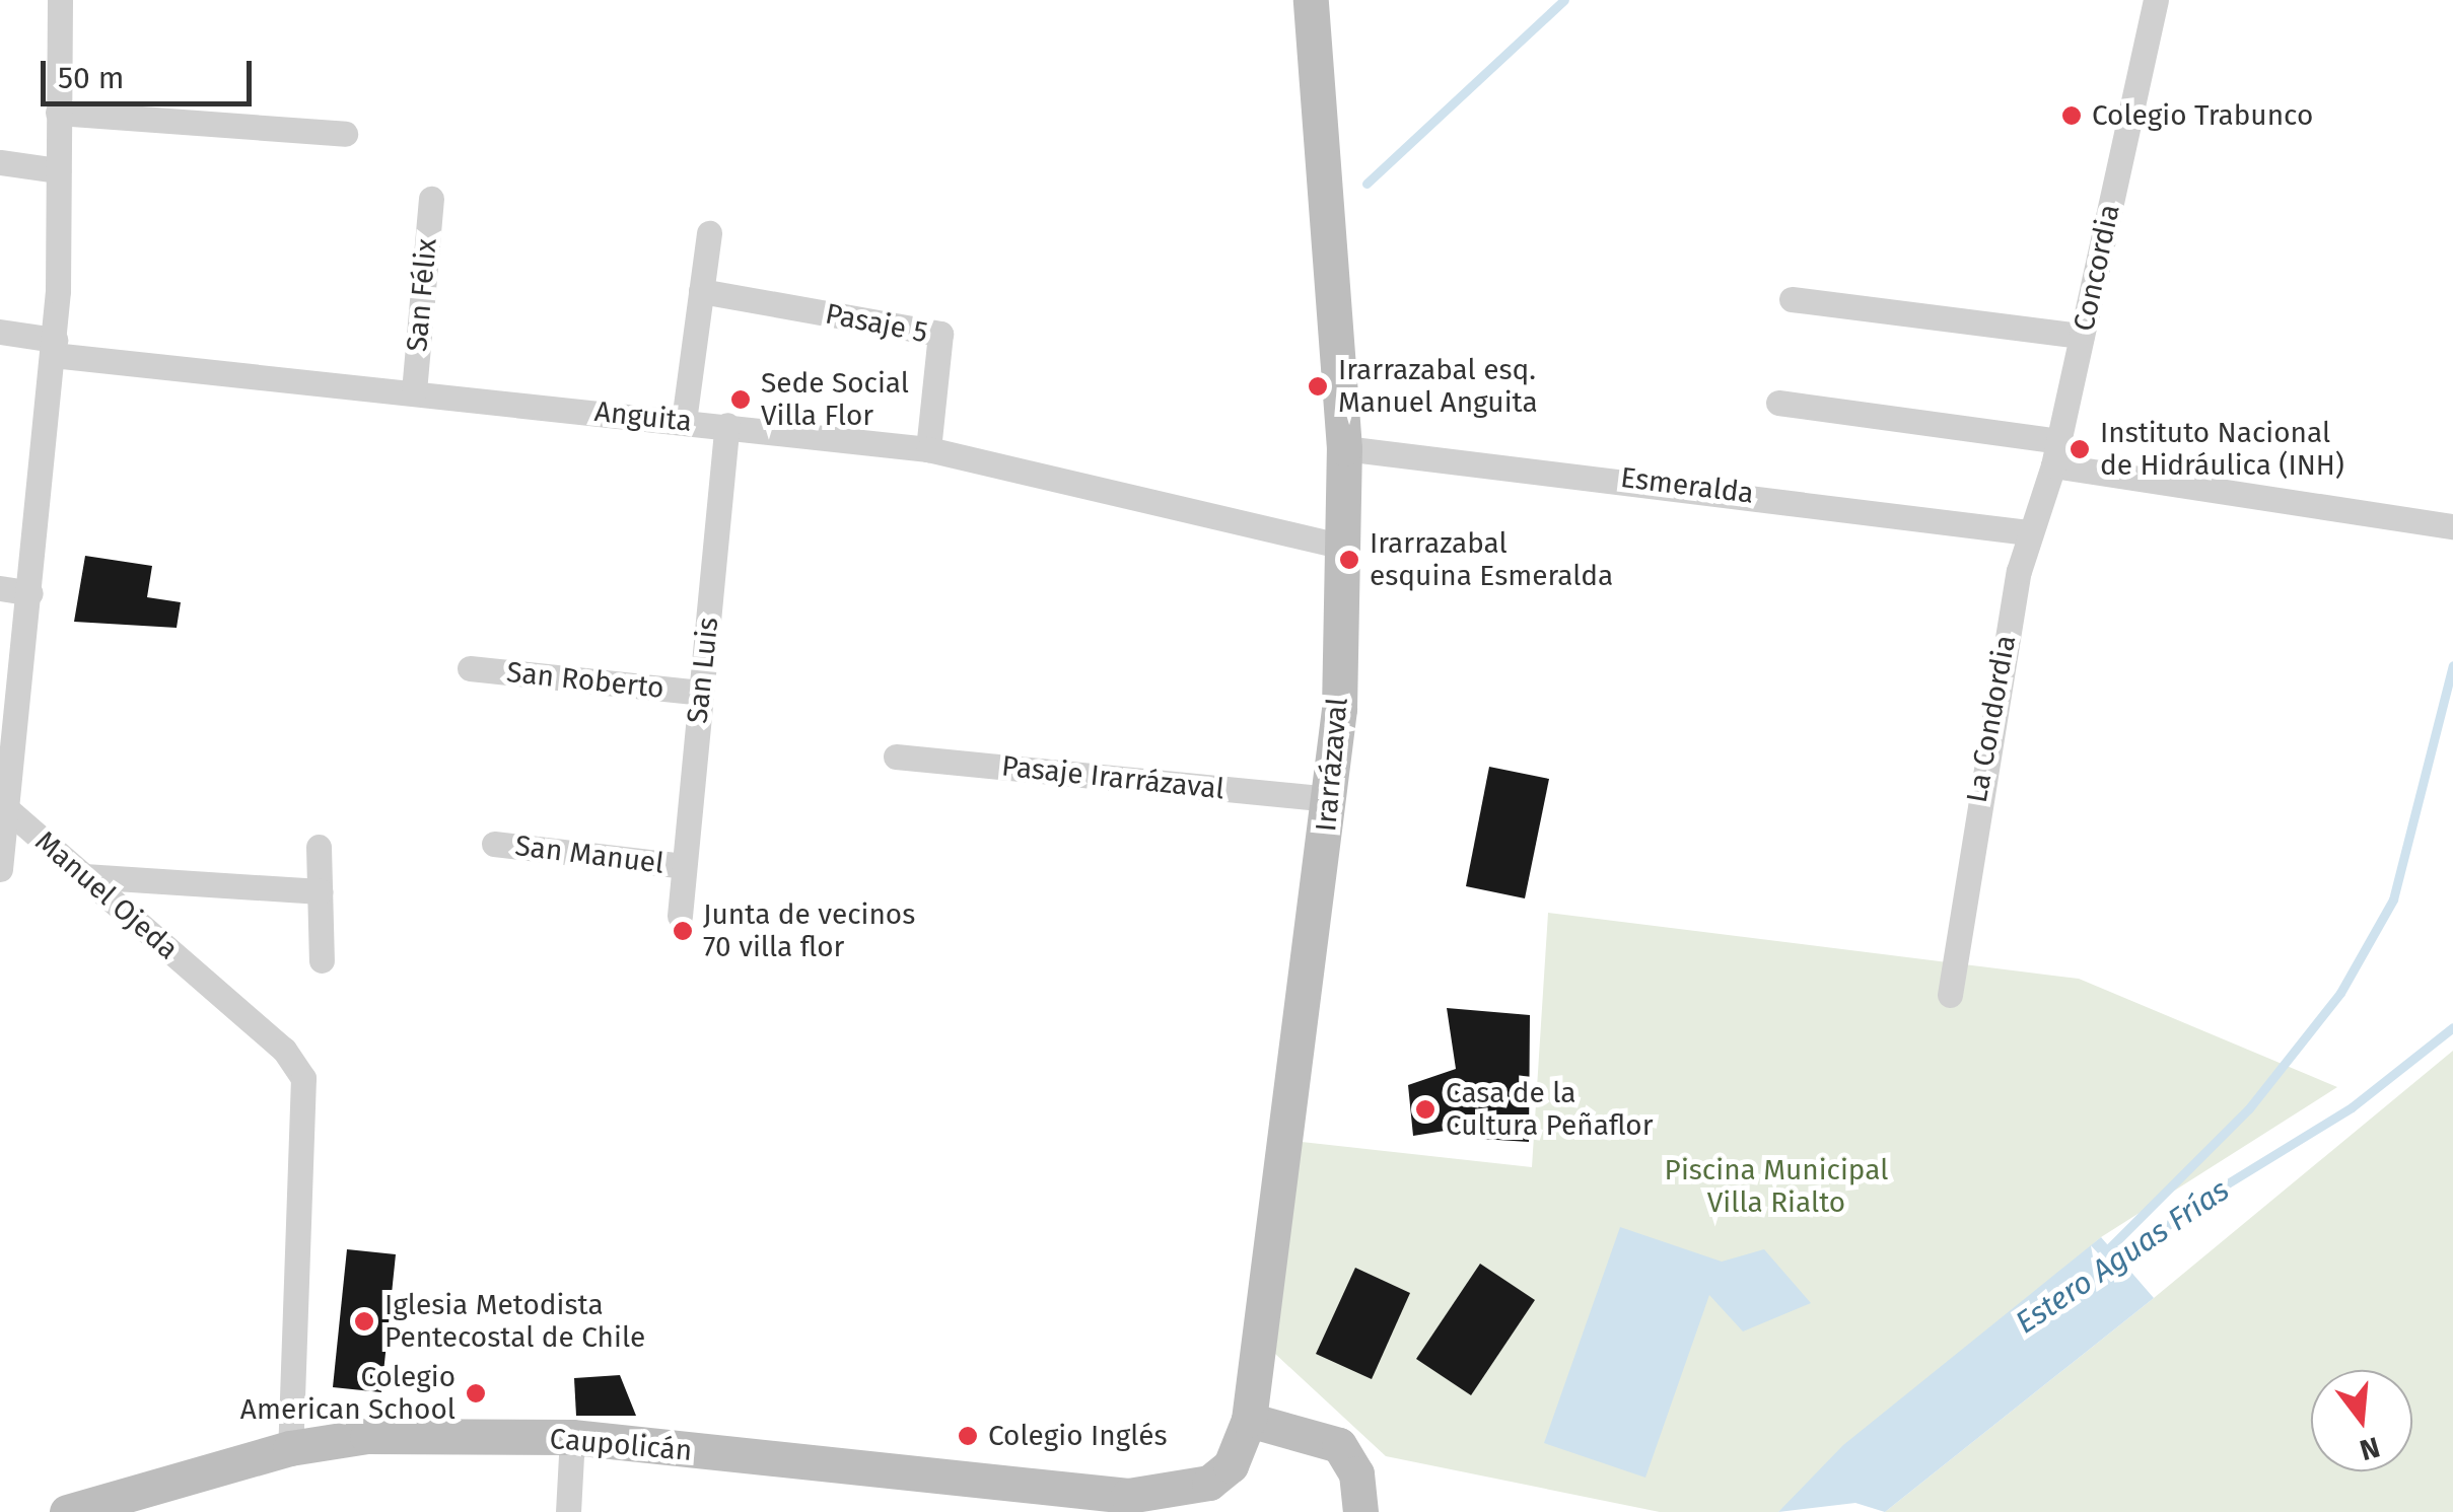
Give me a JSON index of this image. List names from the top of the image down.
{
  "streets": {
    "main road": ["Irarrázaval", "Caupolicán"],
    "street": [
      "Concordia",
      "San Félix",
      "Pasaje 5",
      "Anguita",
      "Esmeralda",
      "San Luis",
      "San Roberto",
      "La Condordia",
      "Pasaje Irarrázaval",
      "San Manuel",
      "Manuel Ojeda"
    ]
  },
  "crossings": [
    ["Concordia", "Esmeralda"],
    ["Concordia", "La Condordia"],
    ["San Félix", "Anguita"],
    ["Pasaje 5", "Anguita"],
    ["Anguita", "San Luis"],
    ["Anguita", "Irarrázaval"],
    ["Esmeralda", "La Condordia"],
    ["Esmeralda", "Irarrázaval"],
    ["San Luis", "San Roberto"],
    ["San Luis", "San Manuel"],
    ["Irarrázaval", "Pasaje Irarrázaval"],
    ["Irarrázaval", "Caupolicán"],
    ["Manuel Ojeda", "Caupolicán"]
  ],
  "water": ["Estero Aguas Frías"],
  "parks": ["Piscina Municipal Villa Rialto"],
  "places": [
    "Colegio Trabunco",
    "Irarrazabal esq. Manuel Anguita",
    "Sede Social Villa Flor",
    "Instituto Nacional de Hidráulica (INH)",
    "Irarrazabal esquina Esmeralda",
    "Junta de vecinos 70 villa flor",
    "Casa de la Cultura Peñaflor",
    "Iglesia Metodista Pentecostal de Chile",
    "Colegio American School",
    "Colegio Inglés"
  ],
  "scale_bar": "50 m",
  "north": "bottom"
}
